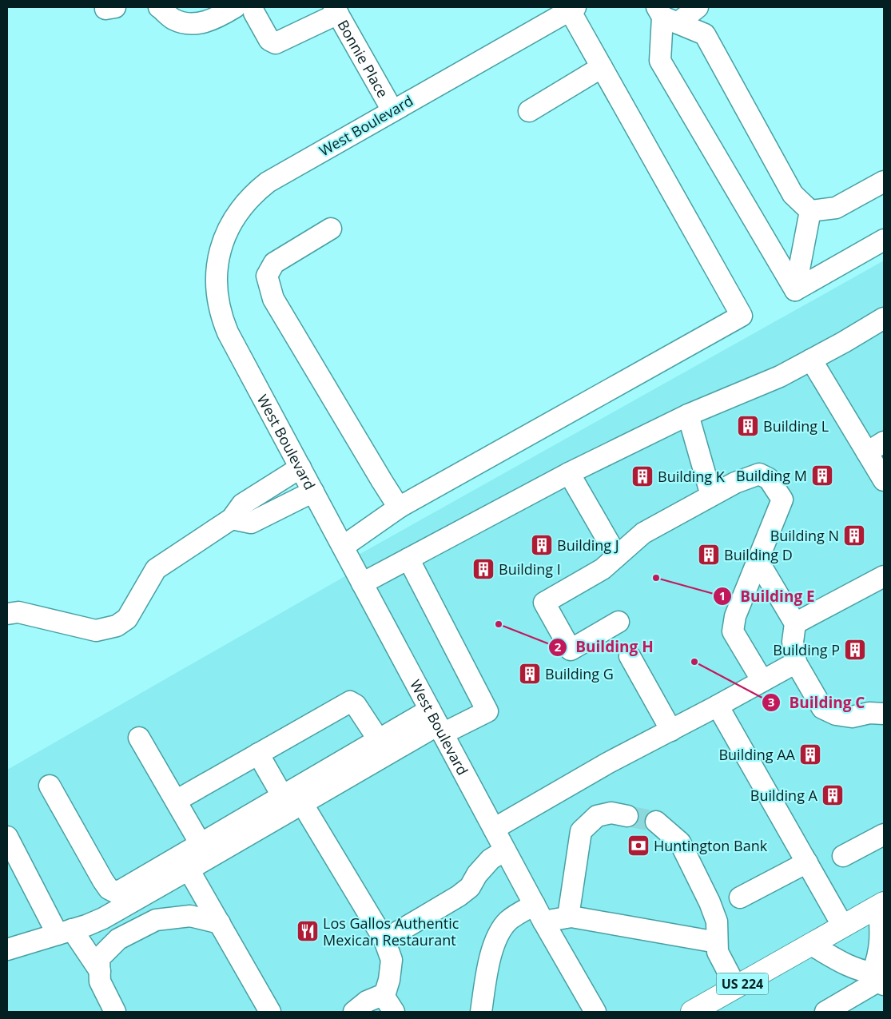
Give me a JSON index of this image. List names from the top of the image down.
{
  "streets": {
    "main road": ["US 224"],
    "street": ["Bonnie Place", "West Boulevard"]
  },
  "crossings": [
    ["Bonnie Place", "West Boulevard"]
  ],
  "places": {
    "building": [
      "Building L",
      "Building M",
      "Building K",
      "Building N",
      "Building J",
      "Building D",
      "Building I",
      "Building P",
      "Building G",
      "Building AA",
      "Building A"
    ],
    "other": ["Building E", "Building H", "Building C"],
    "bank": ["Huntington Bank"],
    "restaurant": ["Los Gallos Authentic Mexican Restaurant"]
  }
}
